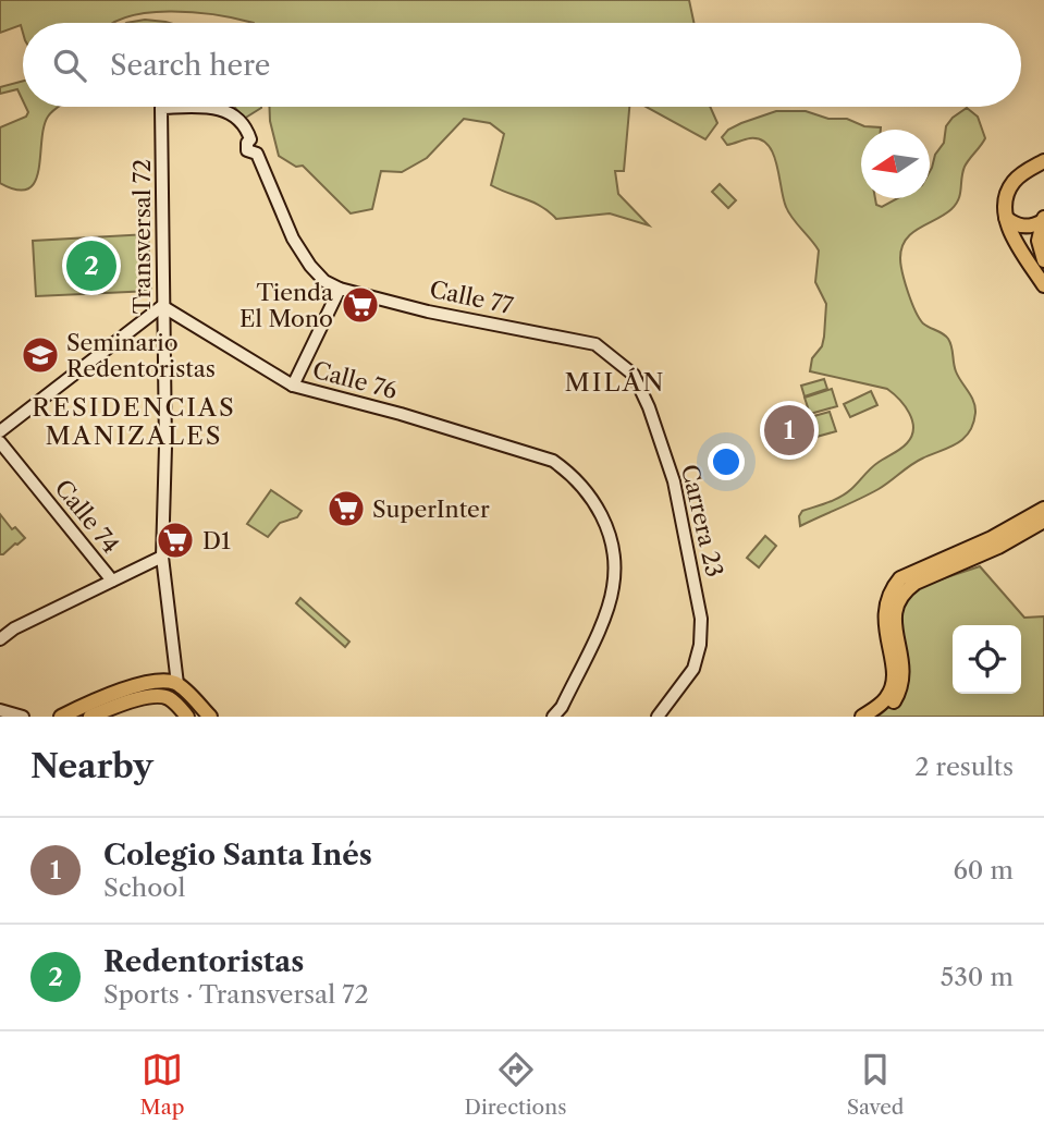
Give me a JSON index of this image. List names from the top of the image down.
{
  "streets": {
    "street": [
      "Transversal 72",
      "Calle 77",
      "Calle 76",
      "Calle 74",
      "Carrera 23"
    ]
  },
  "crossings": [
    ["Transversal 72", "Calle 77"],
    ["Transversal 72", "Calle 76"],
    ["Calle 77", "Carrera 23"]
  ],
  "districts": ["MILÁN", "RESIDENCIAS MANIZALES"],
  "places": {
    "supermarket": ["Tienda El Mono", "SuperInter", "D1"],
    "school or university": ["Seminario Redentoristas"]
  },
  "north": "left",
  "page": {
    "search": "Search here",
    "pins": ["2", "1"],
    "heading": ["Nearby", "2 results"],
    "list": [
      {
        "mark": "1",
        "name": "Colegio Santa Inés",
        "note": "School",
        "value": "60 m"
      },
      {
        "mark": "2",
        "name": "Redentoristas",
        "note": "Sports · Transversal 72",
        "value": "530 m"
      }
    ],
    "nav": ["Map", "Directions", "Saved"]
  }
}
